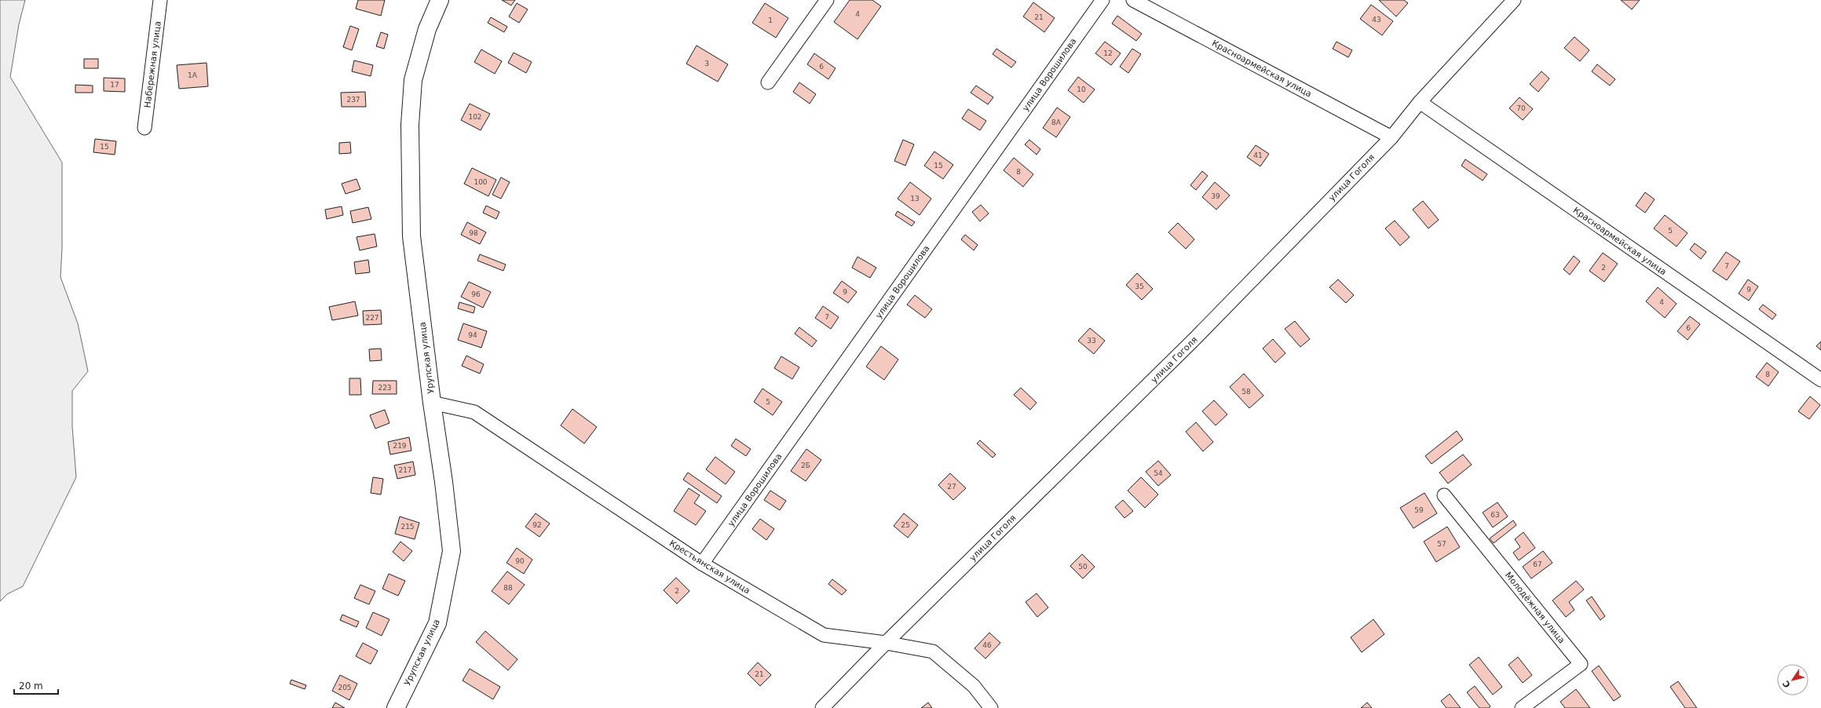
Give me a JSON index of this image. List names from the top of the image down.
{
  "streets": {
    "street": [
      "Набережная улица",
      "Красноармейская улица",
      "улица Ворошилова",
      "улица Гоголя",
      "Урупская улица",
      "Крестьянская улица",
      "Молодёжная улица"
    ]
  },
  "crossings": [
    ["Красноармейская улица", "улица Гоголя"],
    ["улица Ворошилова", "Крестьянская улица"],
    ["улица Гоголя", "Крестьянская улица"],
    ["Урупская улица", "Крестьянская улица"]
  ],
  "house_numbers": [
    "4",
    "21",
    "43",
    "1",
    "12",
    "3",
    "6",
    "1А",
    "17",
    "10",
    "237",
    "70",
    "102",
    "8А",
    "15",
    "41",
    "15",
    "8",
    "100",
    "39",
    "13",
    "5",
    "98",
    "7",
    "2",
    "35",
    "9",
    "9",
    "96",
    "4",
    "7",
    "227",
    "6",
    "94",
    "33",
    "8",
    "223",
    "58",
    "5",
    "219",
    "2Б",
    "217",
    "54",
    "27",
    "59",
    "63",
    "92",
    "25",
    "215",
    "57",
    "90",
    "67",
    "50",
    "88",
    "2",
    "46",
    "21",
    "205"
  ],
  "scale_bar": "20 m",
  "north": "bottom left"
}
